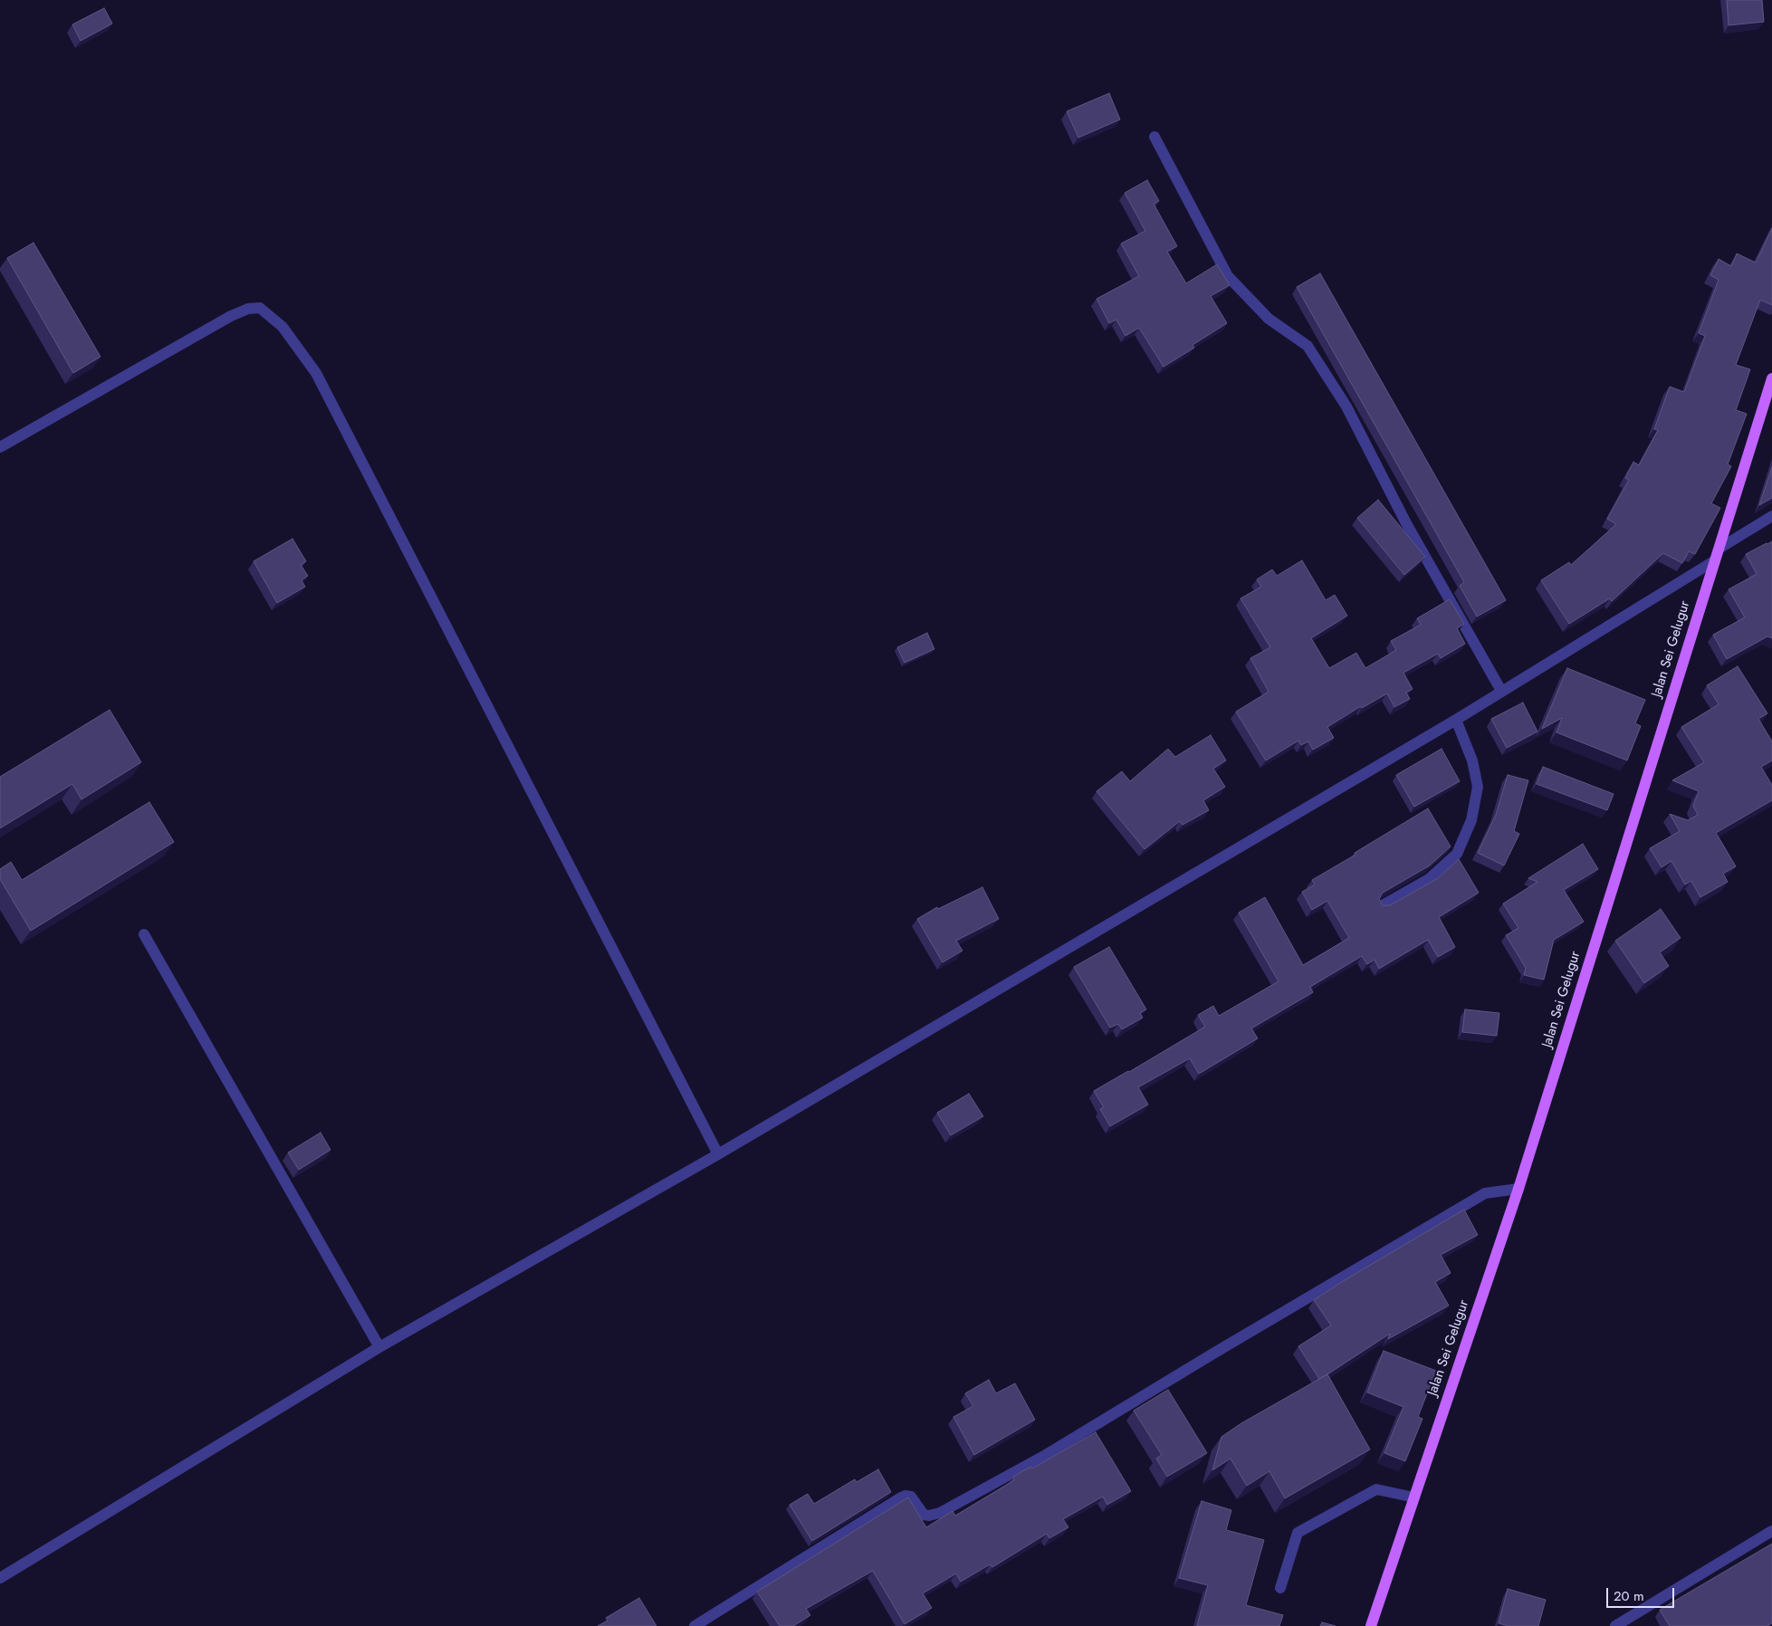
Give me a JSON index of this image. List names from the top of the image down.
{
  "streets": {
    "main road": ["Jalan Sei Gelugur"]
  },
  "scale_bar": "20 m"
}
